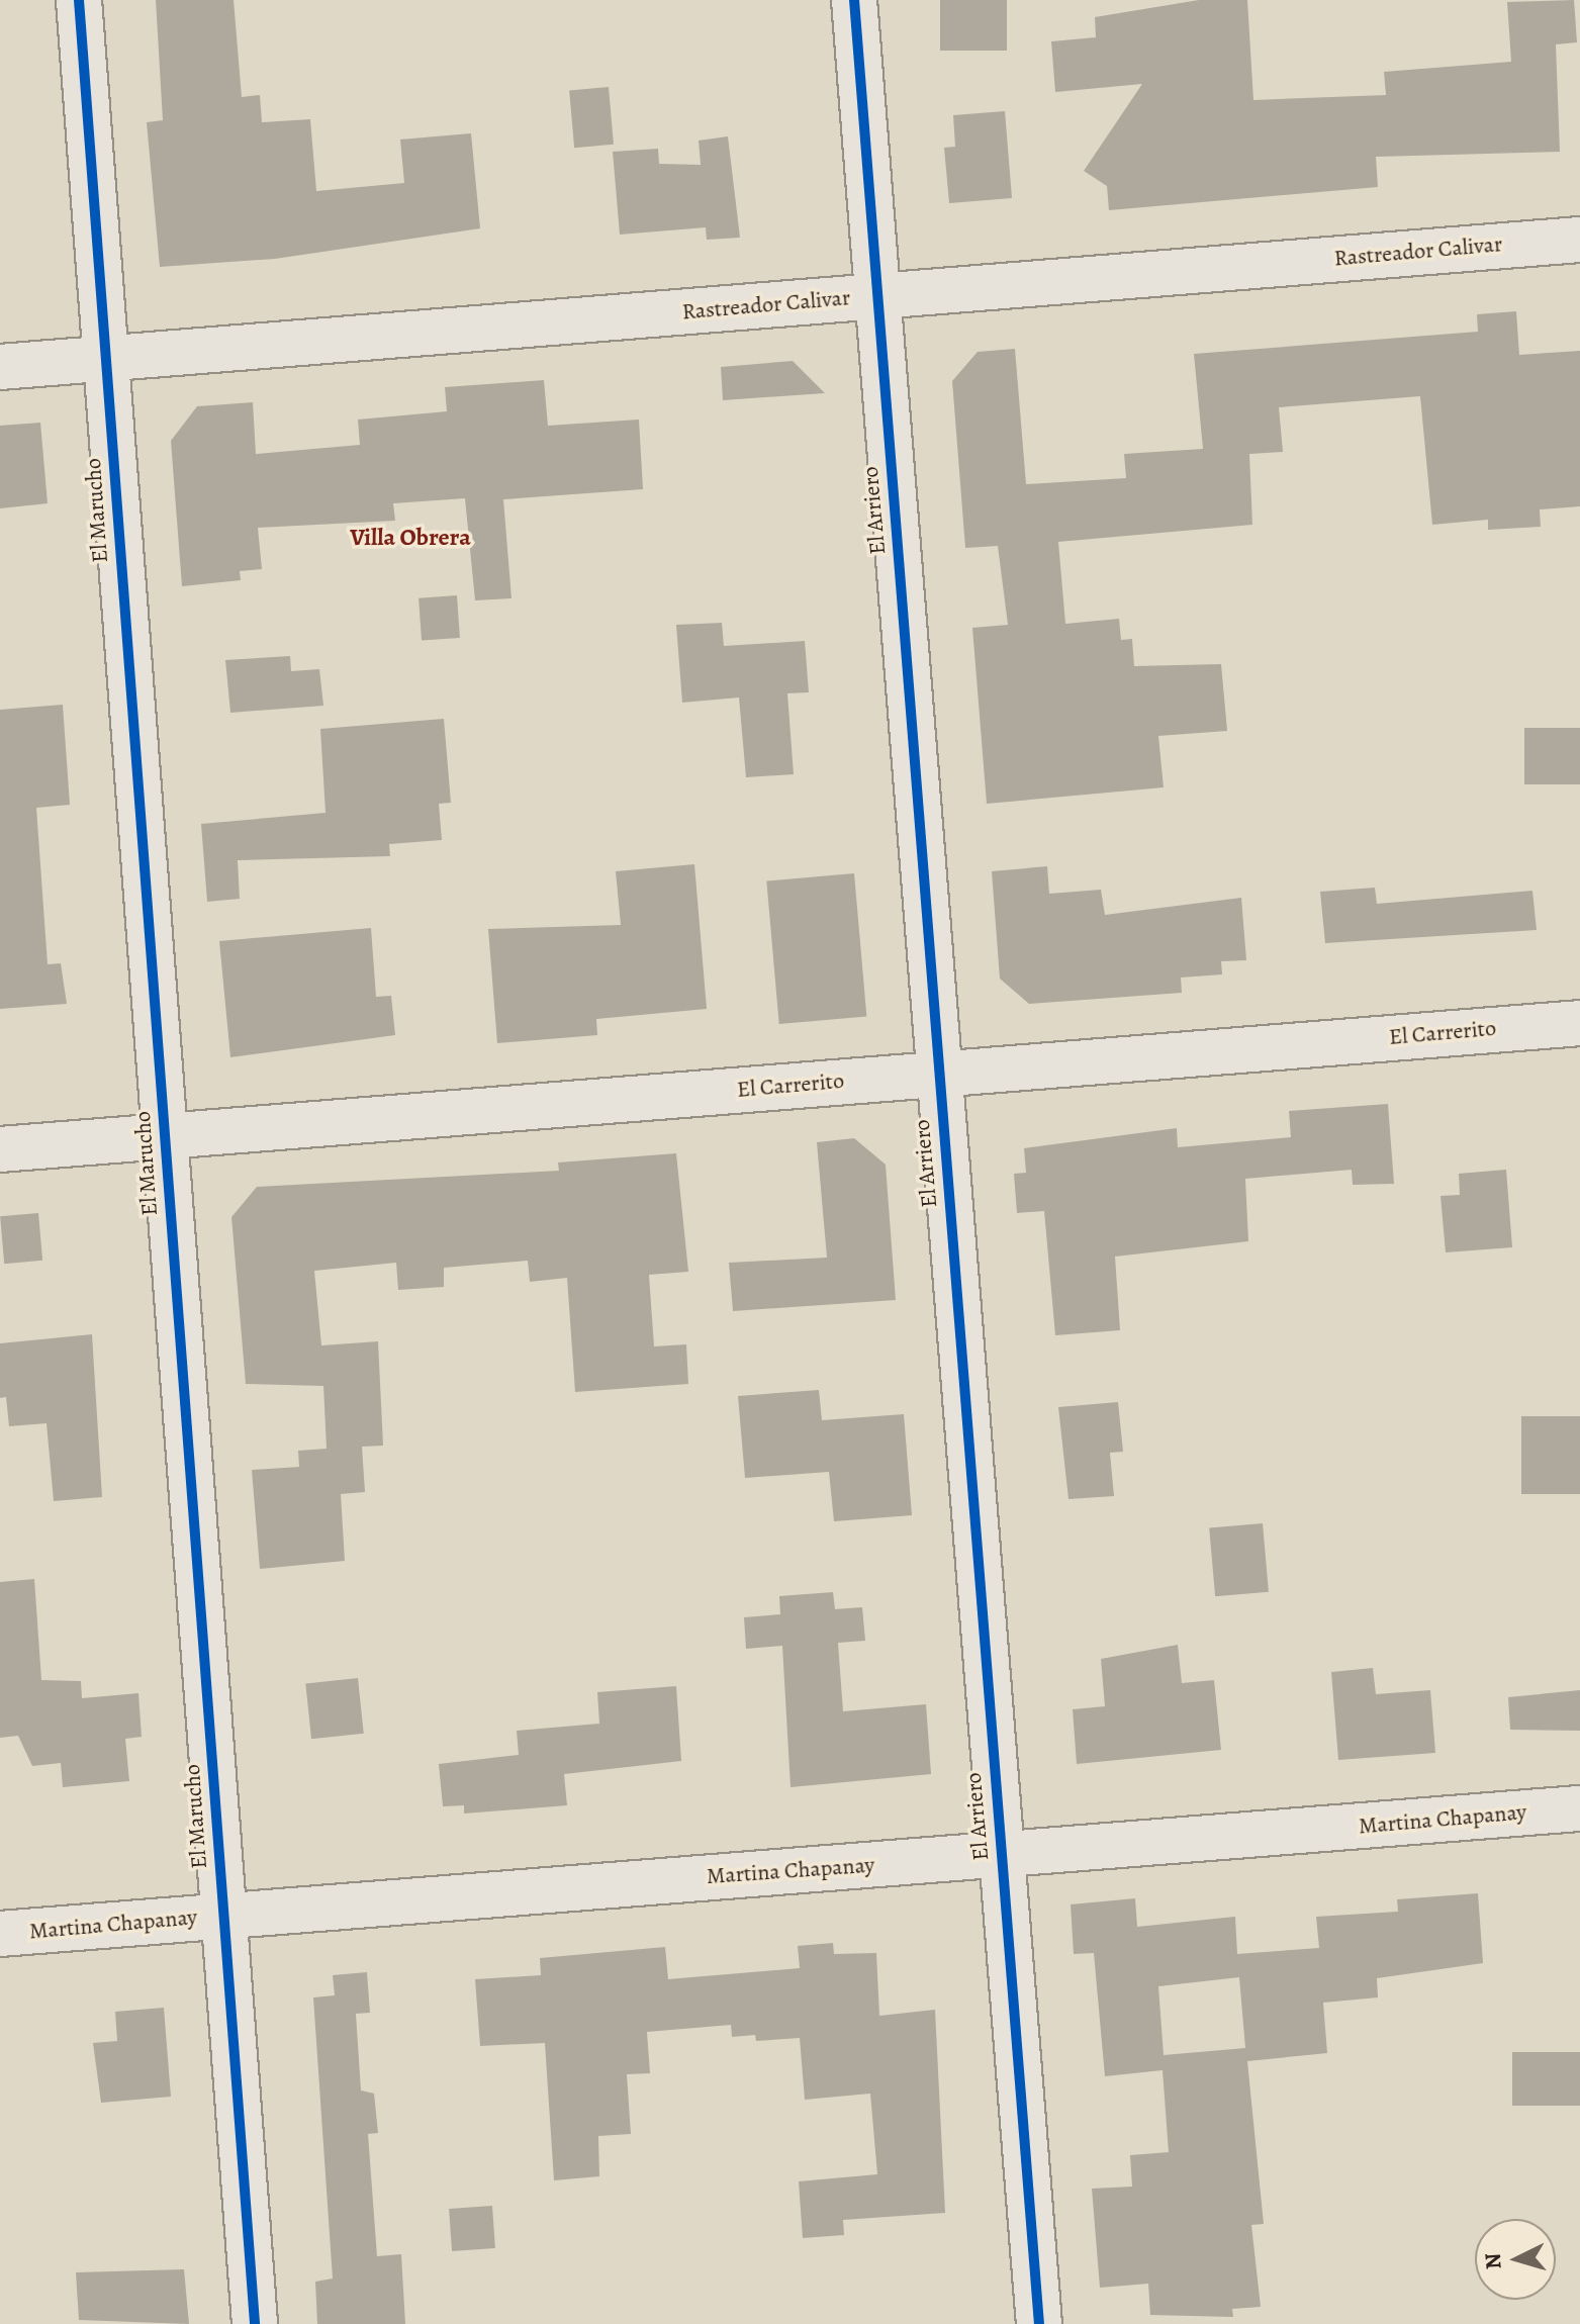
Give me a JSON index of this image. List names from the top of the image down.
{
  "streets": {
    "street": [
      "Rastreador Calivar",
      "El Marucho",
      "El Arriero",
      "El Carrerito",
      "Martina Chapanay"
    ]
  },
  "crossings": [
    ["Rastreador Calivar", "El Marucho"],
    ["Rastreador Calivar", "El Arriero"],
    ["El Marucho", "El Carrerito"],
    ["El Marucho", "Martina Chapanay"],
    ["El Arriero", "El Carrerito"],
    ["El Arriero", "Martina Chapanay"]
  ],
  "districts": ["Villa Obrera"],
  "north": "left"
}
